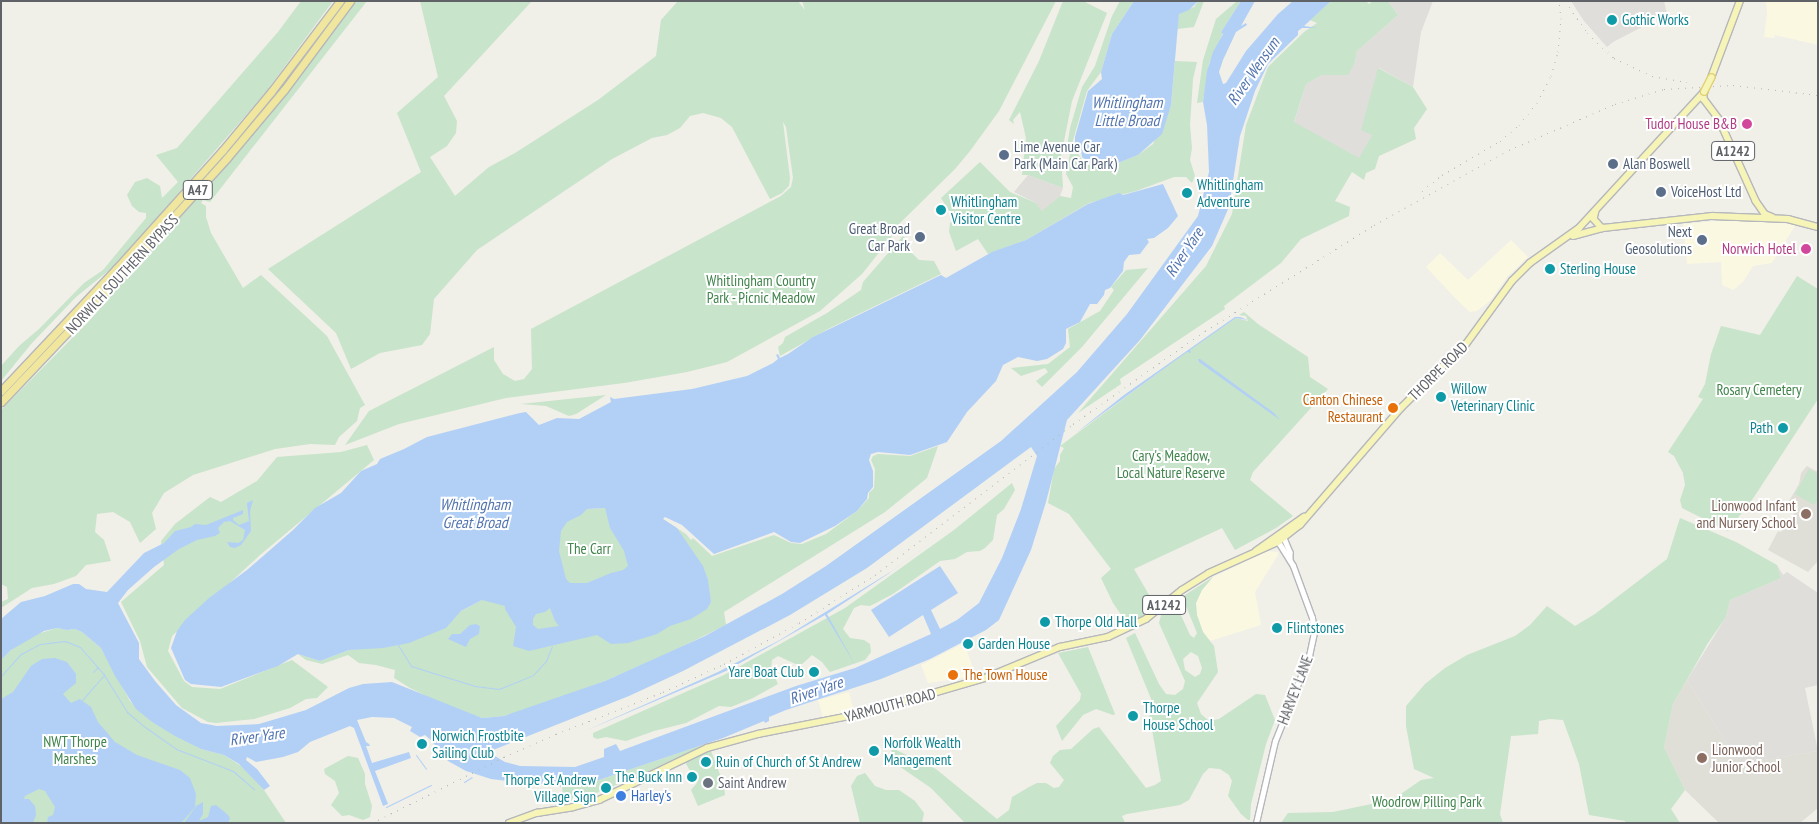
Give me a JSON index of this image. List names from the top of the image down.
{
  "streets": {
    "highway": ["A47", "NORWICH SOUTHERN BYPASS"],
    "main road": ["A1242", "THORPE ROAD", "YARMOUTH ROAD"],
    "street": ["HARVEY LANE"]
  },
  "crossings": [
    ["A1242", "THORPE ROAD"],
    ["THORPE ROAD", "HARVEY LANE"],
    ["THORPE ROAD", "YARMOUTH ROAD"],
    ["HARVEY LANE", "YARMOUTH ROAD"]
  ],
  "water": [
    "River Wensum",
    "Whitlingham Little Broad",
    "River Yare",
    "Whitlingham Great Broad"
  ],
  "parks": [
    "Whitlingham Country Park - Picnic Meadow",
    "Rosary Cemetery",
    "Cary's Meadow, Local Nature Reserve",
    "The Carr",
    "NWT Thorpe Marshes",
    "Woodrow Pilling Park"
  ],
  "places": [
    "Gothic Works",
    "Tudor House B&B",
    "Lime Avenue Car Park (Main Car Park)",
    "Alan Boswell",
    "VoiceHost Ltd",
    "Whitlingham Adventure",
    "Whitlingham Visitor Centre",
    "Great Broad Car Park",
    "Next Geosolutions",
    "Norwich Hotel",
    "Sterling House",
    "Willow Veterinary Clinic",
    "Canton Chinese Restaurant",
    "Path",
    "Lionwood Infant and Nursery School",
    "Thorpe Old Hall",
    "Flintstones",
    "Garden House",
    "Yare Boat Club",
    "The Town House",
    "Thorpe House School",
    "Norwich Frostbite Sailing Club",
    "Norfolk Wealth Management",
    "Lionwood Junior School",
    "Ruin of Church of St Andrew",
    "The Buck Inn",
    "Saint Andrew",
    "Thorpe St Andrew Village Sign",
    "Harley's"
  ]
}
